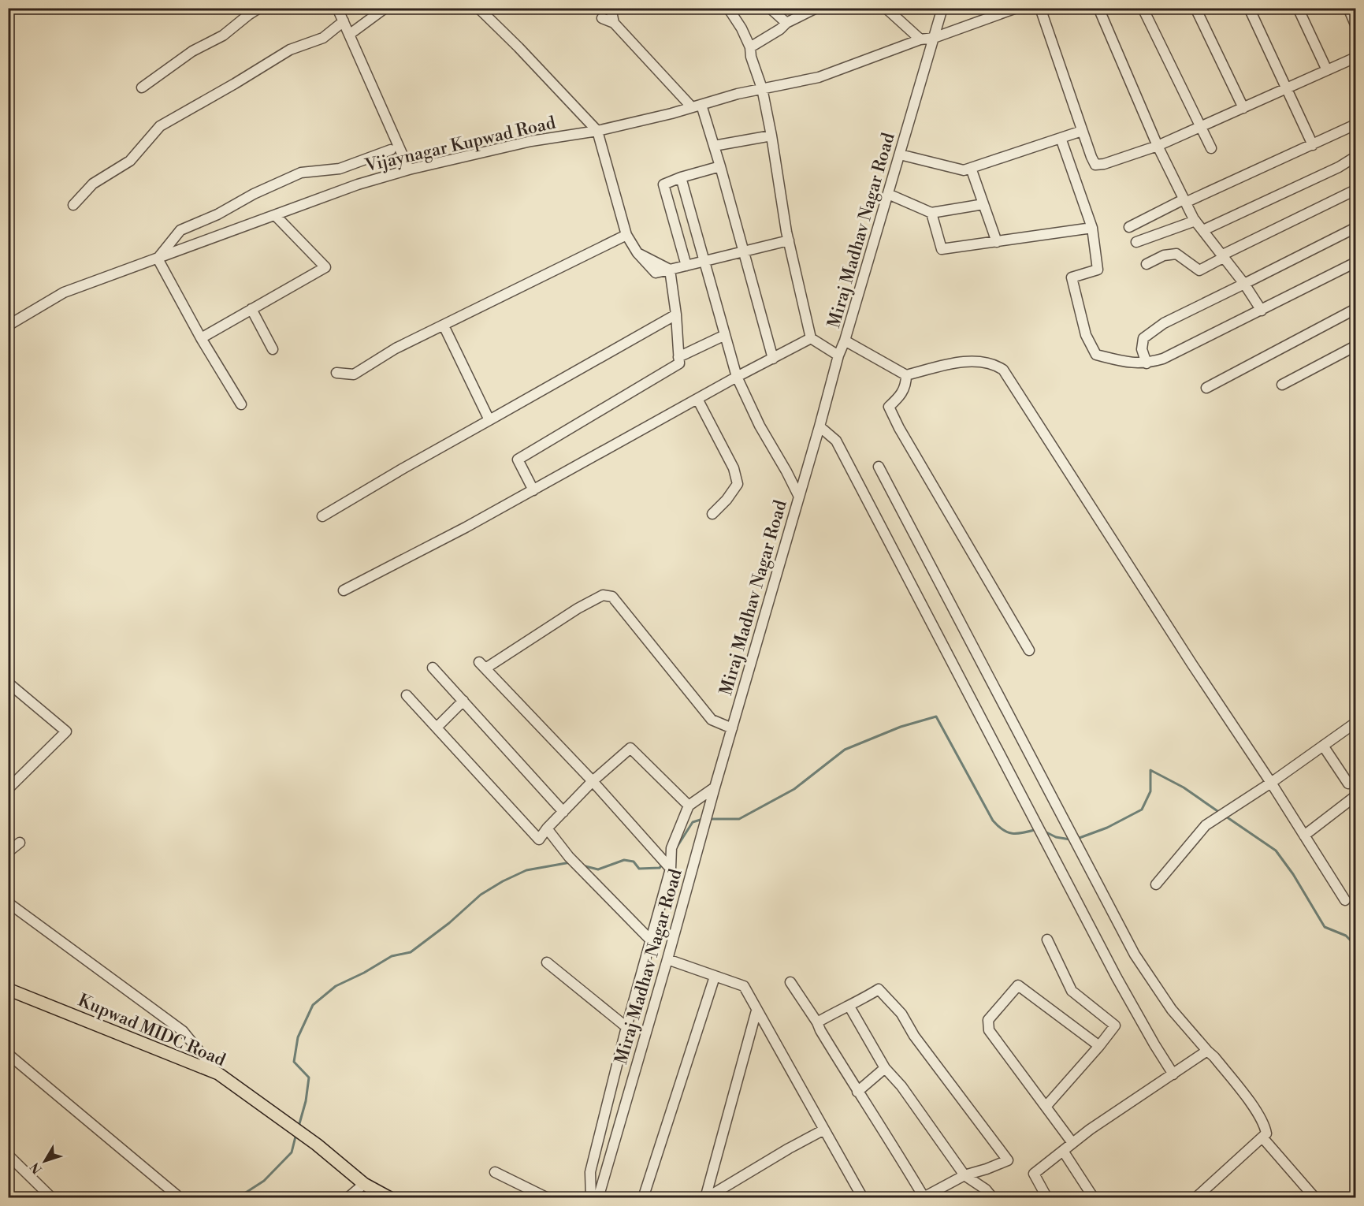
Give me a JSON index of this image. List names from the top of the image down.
{
  "streets": {
    "main road": ["Kupwad MIDC Road"],
    "street": ["Vijaynagar Kupwad Road", "Miraj Madhav Nagar Road"]
  },
  "crossings": [
    ["Vijaynagar Kupwad Road", "Miraj Madhav Nagar Road"]
  ],
  "north": "bottom left"
}
